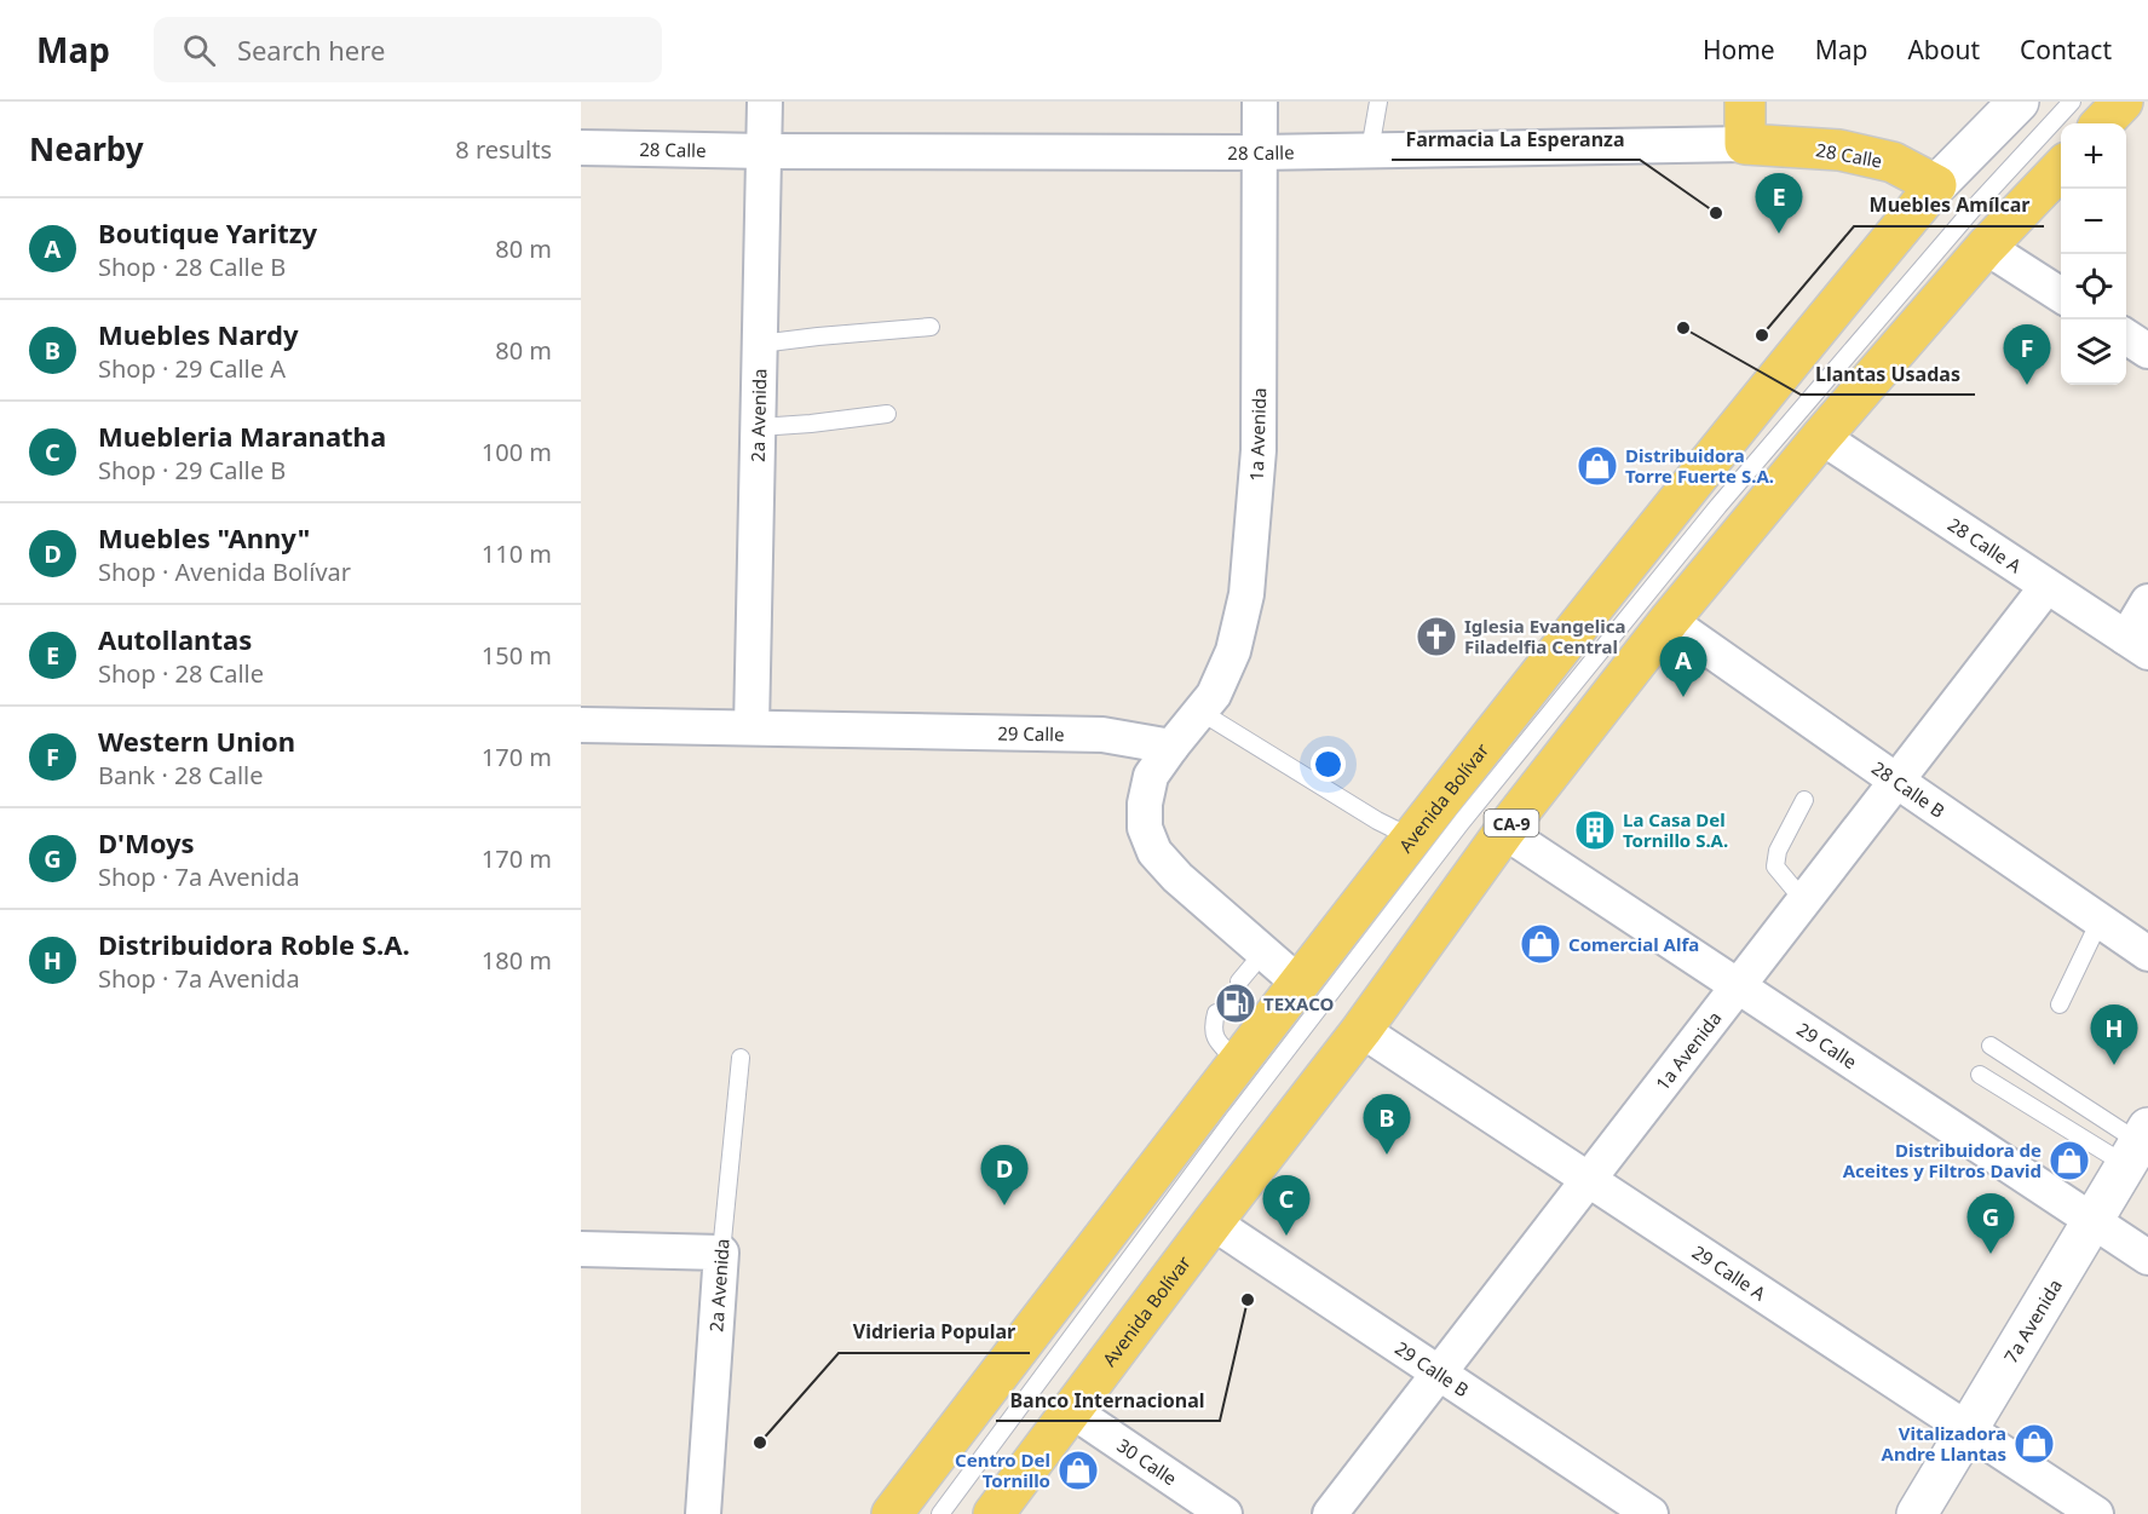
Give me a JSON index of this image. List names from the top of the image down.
{
  "streets": {
    "main road": [
      "28 Calle",
      "Avenida Bolívar",
      "CA-9",
      "7a Avenida"
    ],
    "street": [
      "2a Avenida",
      "1a Avenida",
      "28 Calle A",
      "29 Calle",
      "28 Calle B",
      "29 Calle A",
      "29 Calle B",
      "30 Calle"
    ]
  },
  "crossings": [
    ["28 Calle", "2a Avenida"],
    ["28 Calle", "1a Avenida"],
    ["28 Calle", "Avenida Bolívar"],
    ["2a Avenida", "29 Calle"],
    ["1a Avenida", "28 Calle A"],
    ["1a Avenida", "29 Calle"],
    ["1a Avenida", "28 Calle B"],
    ["1a Avenida", "29 Calle A"],
    ["1a Avenida", "29 Calle B"],
    ["28 Calle A", "Avenida Bolívar"],
    ["29 Calle", "Avenida Bolívar"],
    ["29 Calle", "7a Avenida"],
    ["28 Calle B", "Avenida Bolívar"],
    ["Avenida Bolívar", "29 Calle A"],
    ["Avenida Bolívar", "29 Calle B"],
    ["Avenida Bolívar", "30 Calle"],
    ["29 Calle A", "7a Avenida"]
  ],
  "places": {
    "other": [
      "Farmacia La Esperanza",
      "Llantas Usadas",
      "Muebles Amílcar",
      "Banco Internacional",
      "Vidrieria Popular"
    ],
    "shop": [
      "Distribuidora Torre Fuerte S.A.",
      "Comercial Alfa",
      "Distribuidora de Aceites y Filtros David",
      "Vitalizadora Andre Llantas",
      "Centro Del Tornillo"
    ],
    "church": ["Iglesia Evangelica Filadelfia Central"],
    "building": ["La Casa Del Tornillo S.A."],
    "fuel station": ["TEXACO"]
  },
  "page": {
    "header": "Map",
    "search": "Search here",
    "nav": [
      "Home",
      "Map",
      "About",
      "Contact"
    ],
    "heading": ["Nearby", "8 results"],
    "map_buttons": ["+", "−"],
    "pins": [
      "E",
      "F",
      "A",
      "H",
      "B",
      "D",
      "C",
      "G"
    ],
    "list": [
      {
        "mark": "A",
        "name": "Boutique Yaritzy",
        "note": "Shop · 28 Calle B",
        "value": "80 m"
      },
      {
        "mark": "B",
        "name": "Muebles Nardy",
        "note": "Shop · 29 Calle A",
        "value": "80 m"
      },
      {
        "mark": "C",
        "name": "Muebleria Maranatha",
        "note": "Shop · 29 Calle B",
        "value": "100 m"
      },
      {
        "mark": "D",
        "name": "Muebles \"Anny\"",
        "note": "Shop · Avenida Bolívar",
        "value": "110 m"
      },
      {
        "mark": "E",
        "name": "Autollantas",
        "note": "Shop · 28 Calle",
        "value": "150 m"
      },
      {
        "mark": "F",
        "name": "Western Union",
        "note": "Bank · 28 Calle",
        "value": "170 m"
      },
      {
        "mark": "G",
        "name": "D'Moys",
        "note": "Shop · 7a Avenida",
        "value": "170 m"
      },
      {
        "mark": "H",
        "name": "Distribuidora Roble S.A.",
        "note": "Shop · 7a Avenida",
        "value": "180 m"
      }
    ]
  }
}
